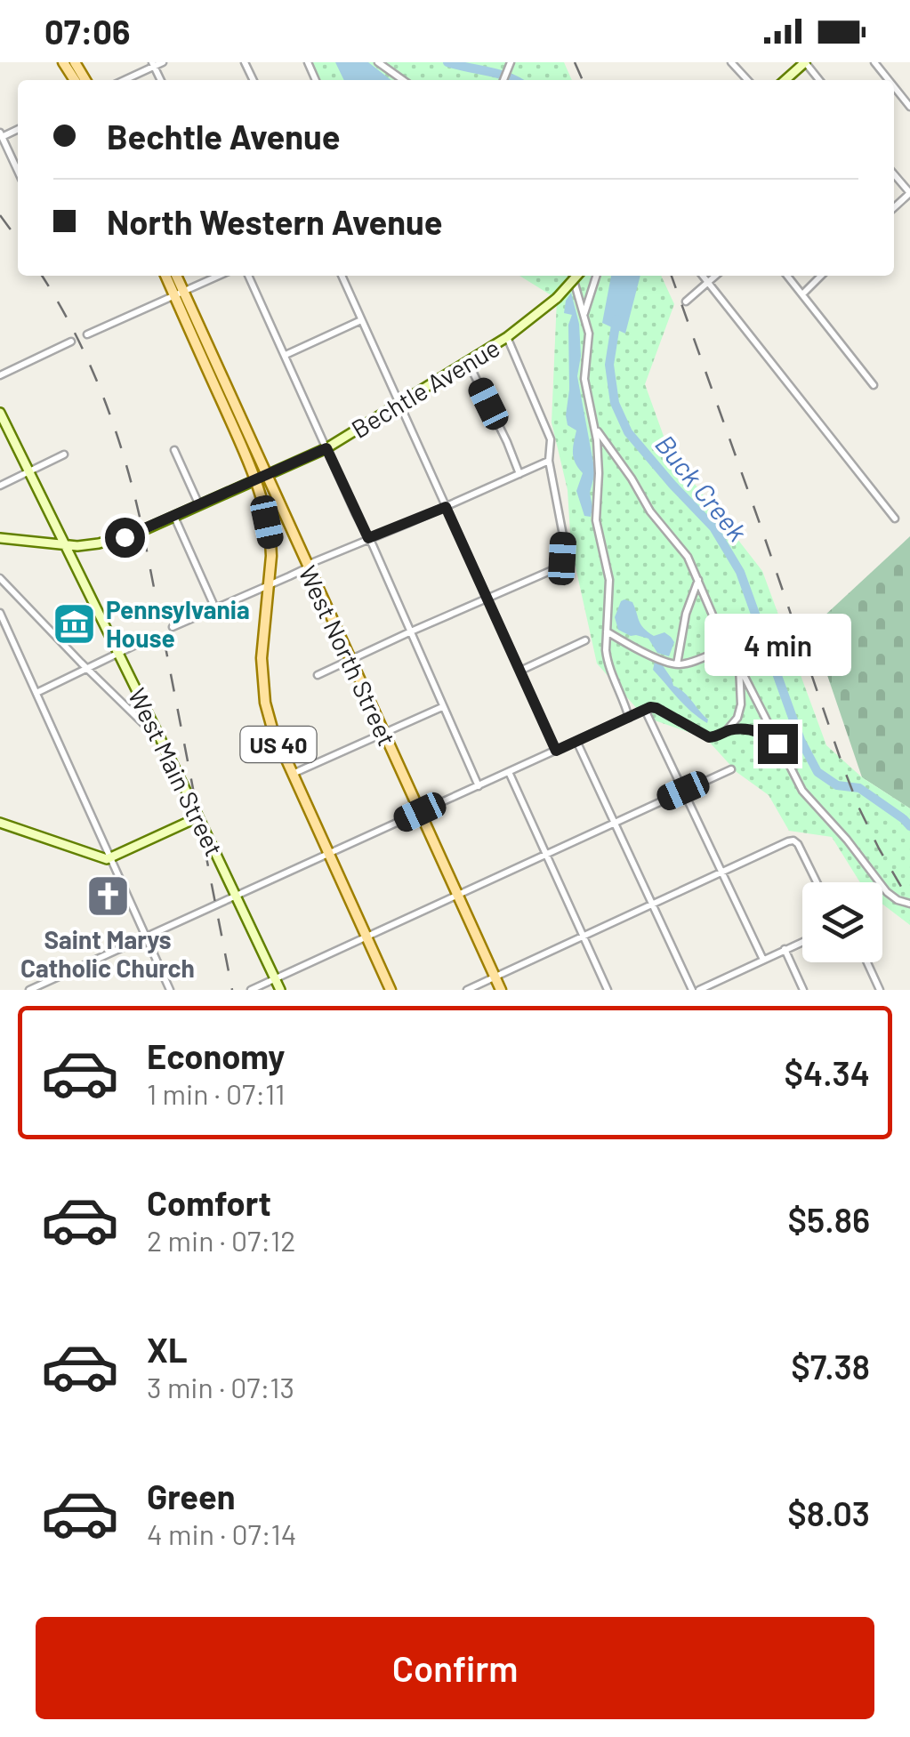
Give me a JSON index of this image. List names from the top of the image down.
{
  "streets": {
    "main road": ["West North Street", "US 40"],
    "street": ["Bechtle Avenue", "West Main Street"]
  },
  "crossings": [
    ["Bechtle Avenue", "West North Street"],
    ["Bechtle Avenue", "US 40"],
    ["Bechtle Avenue", "West Main Street"],
    ["West North Street", "US 40"]
  ],
  "water": ["Buck Creek"],
  "places": {
    "museum": ["Pennsylvania House"],
    "church": ["Saint Marys Catholic Church"]
  },
  "page": {
    "status": "07:06",
    "banner": ["Bechtle Avenue", "North Western Avenue"],
    "bubble": "4 min",
    "list": [
      {
        "name": "Economy",
        "note": "1 min · 07:11",
        "value": "$4.34"
      },
      {
        "name": "Comfort",
        "note": "2 min · 07:12",
        "value": "$5.86"
      },
      {
        "name": "XL",
        "note": "3 min · 07:13",
        "value": "$7.38"
      },
      {
        "name": "Green",
        "note": "4 min · 07:14",
        "value": "$8.03"
      }
    ],
    "buttons": "Confirm"
  }
}
